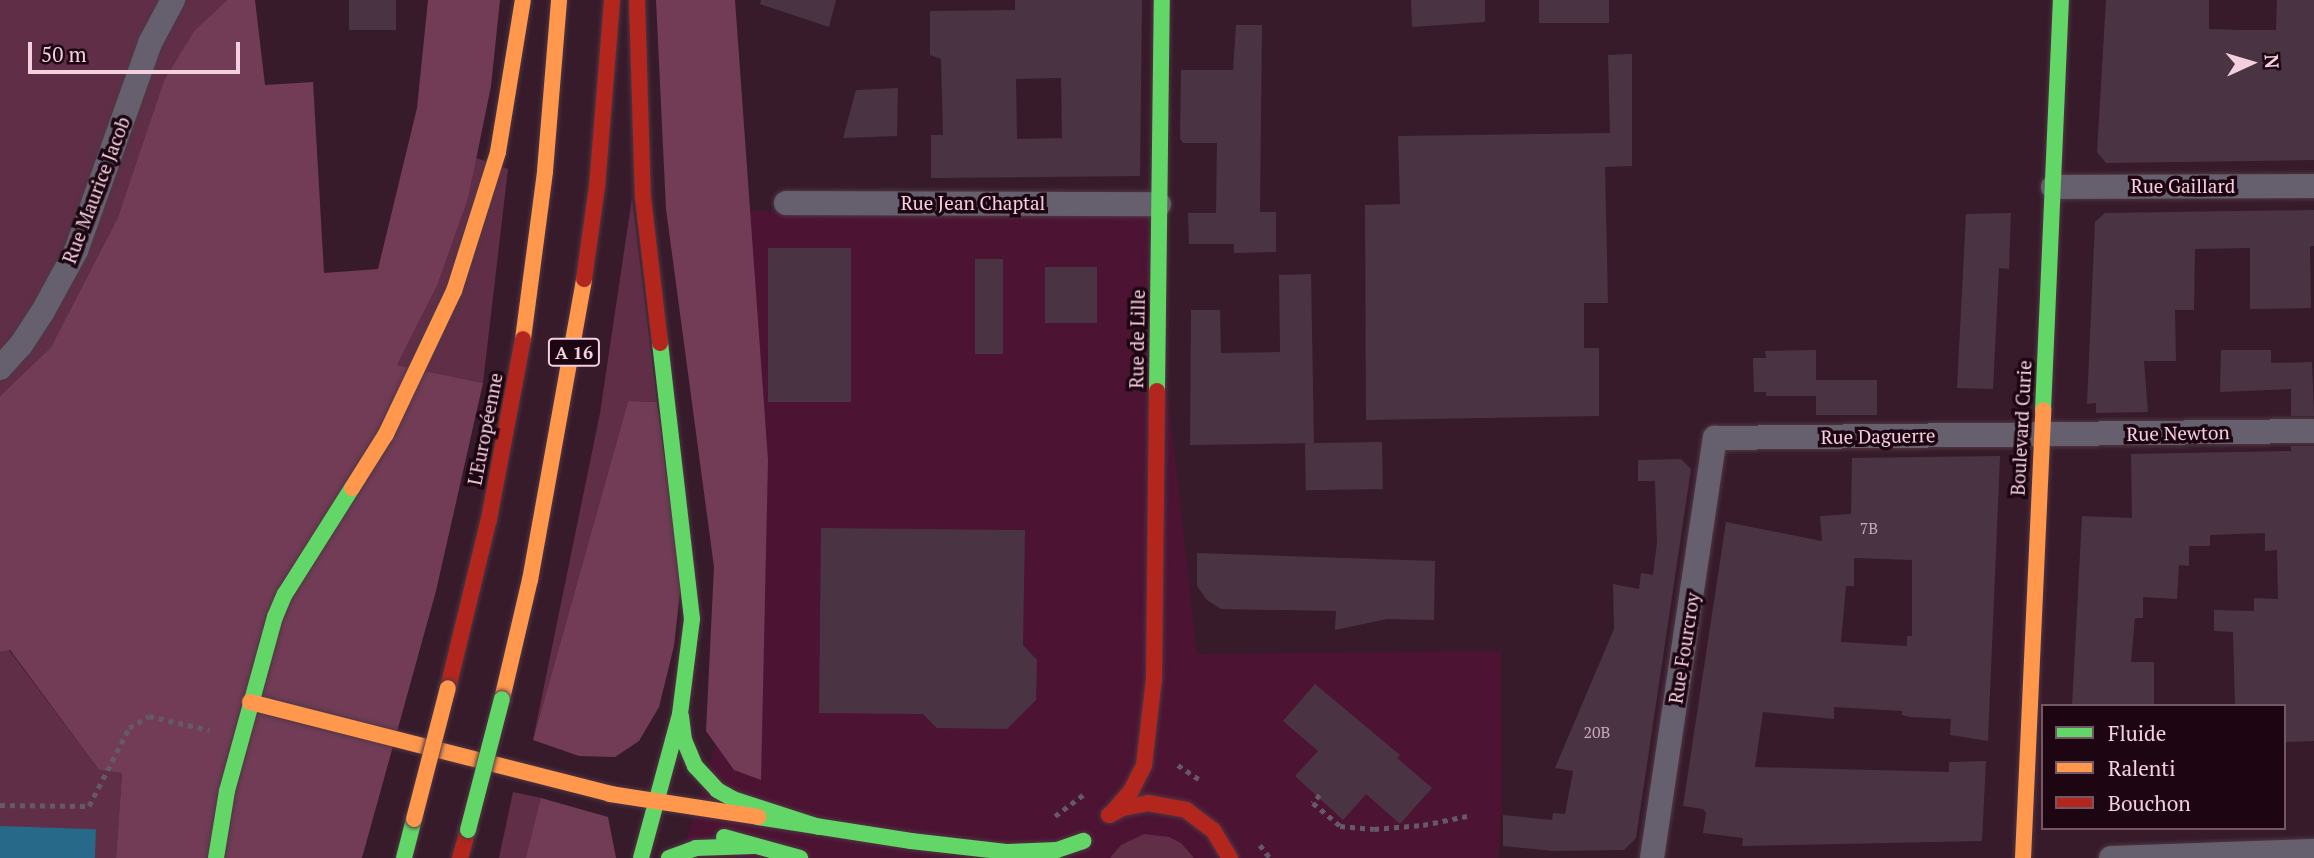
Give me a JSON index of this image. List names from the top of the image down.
{
  "streets": {
    "main road": [
      "Rue de Lille",
      "A 16",
      "Boulevard Curie",
      "L'Européenne"
    ],
    "street": [
      "Rue Gaillard",
      "Rue Maurice Jacob",
      "Rue Jean Chaptal",
      "Rue Newton",
      "Rue Daguerre",
      "Rue Fourcroy"
    ]
  },
  "crossings": [
    ["Rue Gaillard", "Boulevard Curie"],
    ["Rue Jean Chaptal", "Rue de Lille"],
    ["Boulevard Curie", "Rue Newton"],
    ["Boulevard Curie", "Rue Daguerre"],
    ["Rue Newton", "Rue Daguerre"],
    ["Rue Daguerre", "Rue Fourcroy"]
  ],
  "house_numbers": ["7B", "20B"],
  "legend": ["Fluide", "Ralenti", "Bouchon"],
  "scale_bar": "50 m",
  "north": "right"
}
